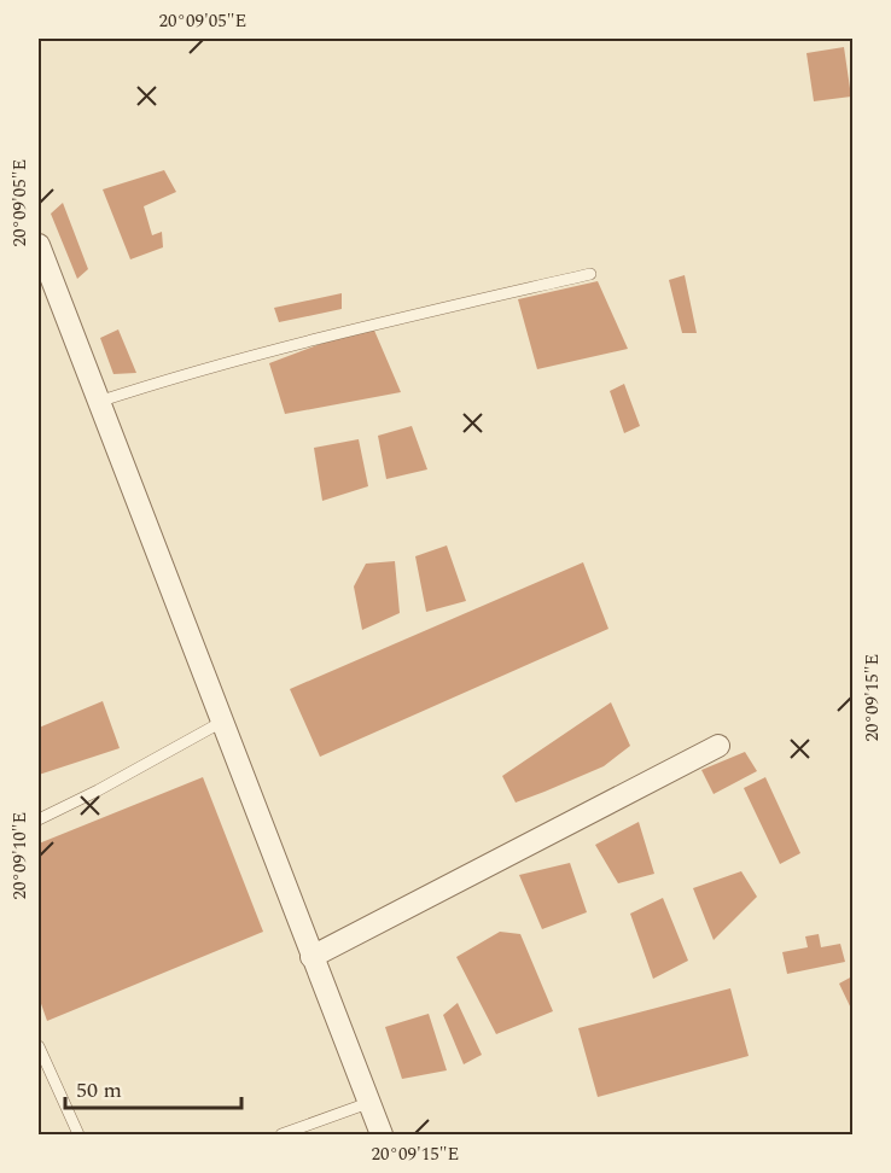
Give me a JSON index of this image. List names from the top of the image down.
{
  "scale_bar": "50 m",
  "coordinates": ["20°09'05\"E", "20°09'15\"E", "20°09'10\"E"]
}
